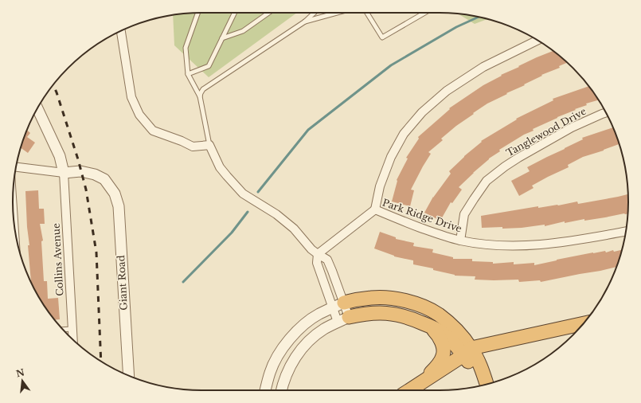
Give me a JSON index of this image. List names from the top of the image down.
{
  "streets": {
    "street": [
      "Tanglewood Drive",
      "Park Ridge Drive",
      "Collins Avenue",
      "Giant Road"
    ]
  },
  "crossings": [
    ["Tanglewood Drive", "Park Ridge Drive"],
    ["Collins Avenue", "Giant Road"]
  ],
  "north": "top"
}
